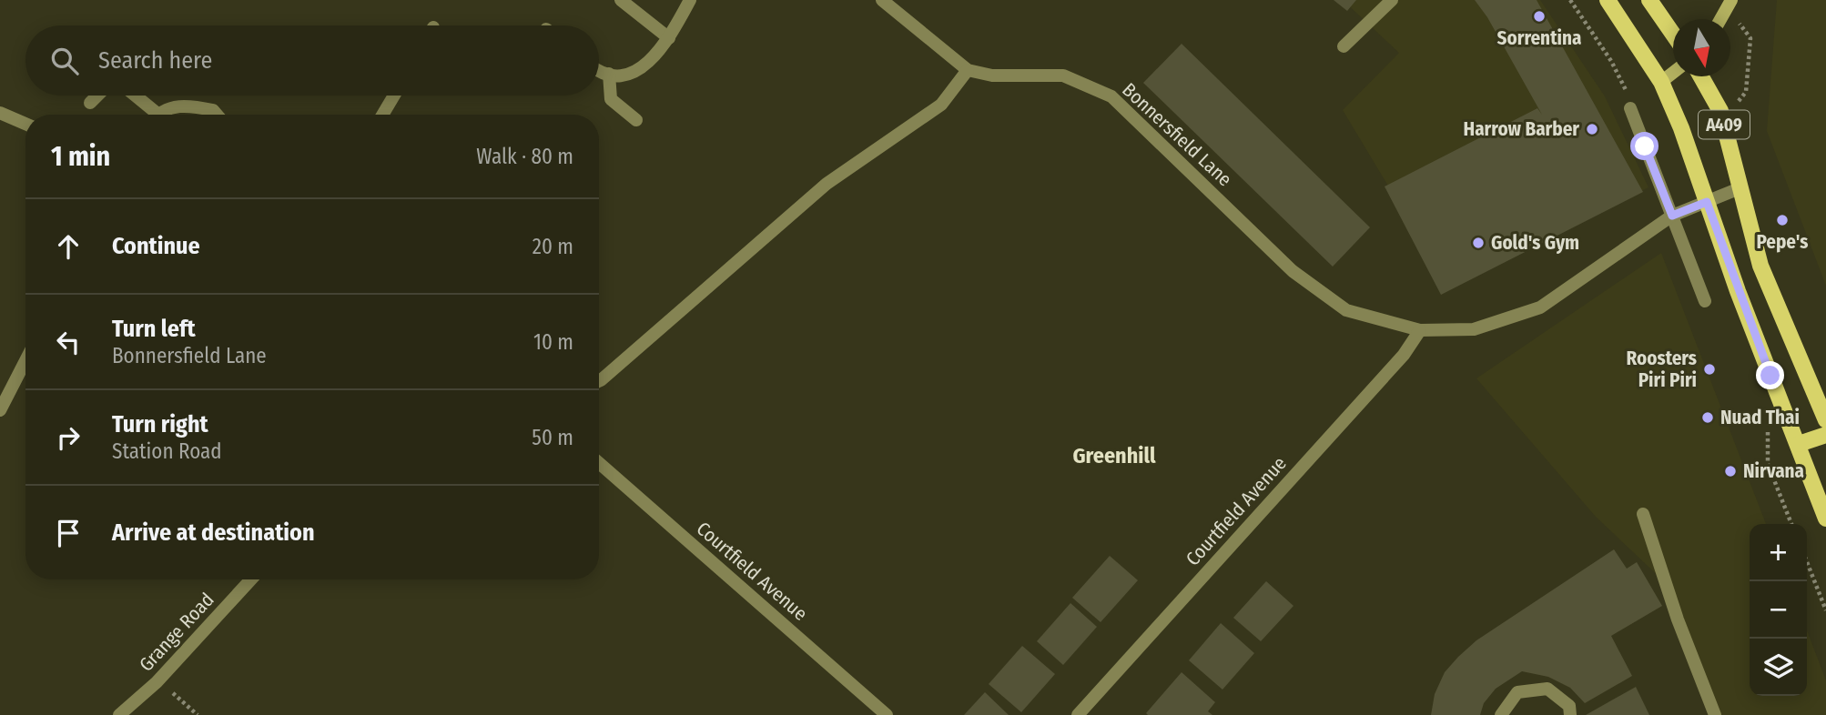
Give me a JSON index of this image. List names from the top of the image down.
{
  "streets": {
    "main road": ["A409"],
    "street": ["Bonnersfield Lane", "Courtfield Avenue", "Grange Road"]
  },
  "crossings": [
    ["A409", "Bonnersfield Lane"],
    ["Bonnersfield Lane", "Courtfield Avenue"]
  ],
  "districts": ["Greenhill"],
  "places": [
    "Sorrentina",
    "Harrow Barber",
    "Pepe's",
    "Gold's Gym",
    "Roosters Piri Piri",
    "Nuad Thai",
    "Nirvana"
  ],
  "north": "bottom",
  "page": {
    "search": "Search here",
    "heading": ["1 min", "Walk · 80 m"],
    "list": [
      ["Continue", "20 m"],
      ["Turn left", "Bonnersfield Lane", "10 m"],
      ["Turn right", "Station Road", "50 m"],
      "Arrive at destination"
    ],
    "map_buttons": ["+", "−"]
  }
}
